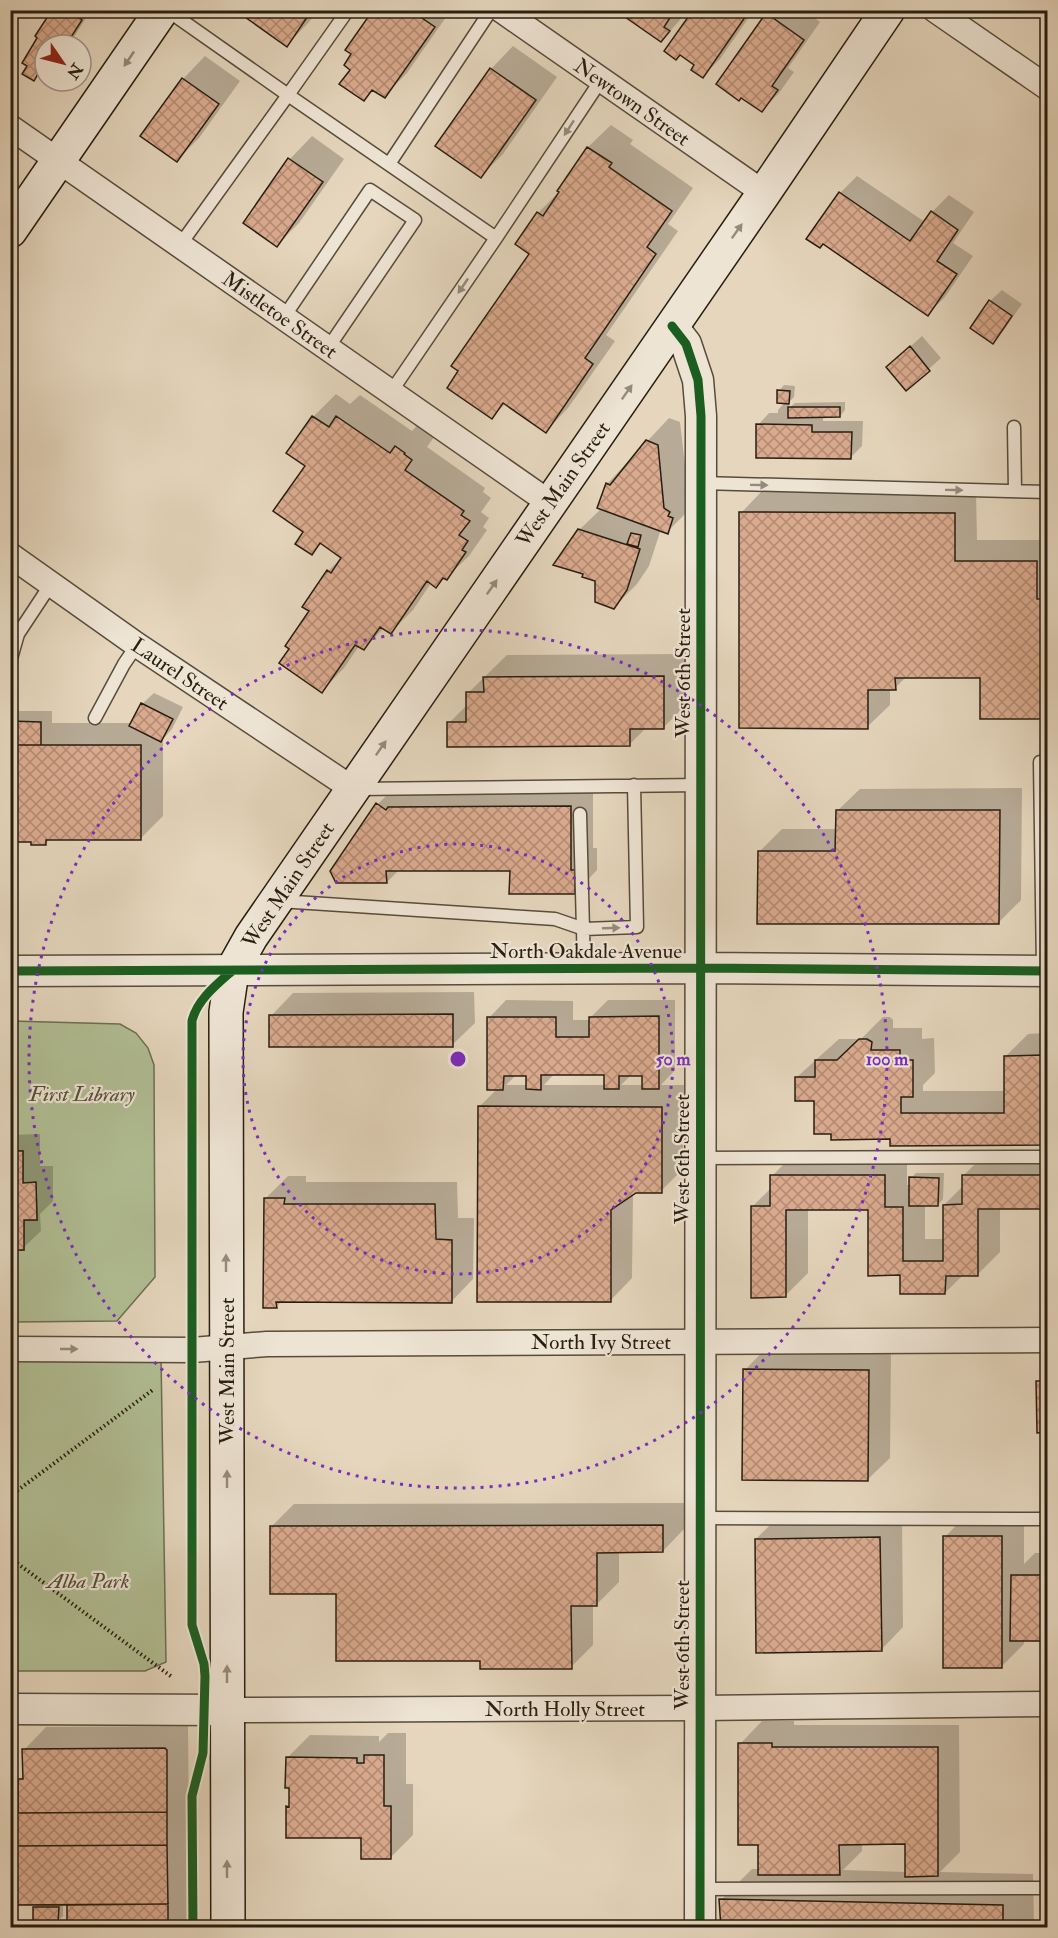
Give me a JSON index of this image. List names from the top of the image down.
{
  "streets": {
    "main road": ["West Main Street"],
    "street": [
      "Newtown Street",
      "Mistletoe Street",
      "West 6th Street",
      "Laurel Street",
      "North Oakdale Avenue",
      "North Ivy Street",
      "North Holly Street"
    ]
  },
  "crossings": [
    ["Newtown Street", "West Main Street"],
    ["Mistletoe Street", "West Main Street"],
    ["West Main Street", "West 6th Street"],
    ["West Main Street", "Laurel Street"],
    ["West Main Street", "North Oakdale Avenue"],
    ["West Main Street", "North Ivy Street"],
    ["West Main Street", "North Holly Street"],
    ["West 6th Street", "North Oakdale Avenue"],
    ["West 6th Street", "North Ivy Street"],
    ["West 6th Street", "North Holly Street"]
  ],
  "one_way": ["West Main Street"],
  "parks": ["First Library", "Alba Park"],
  "north": "bottom right",
  "rings": ["50 m", "100 m"]
}
